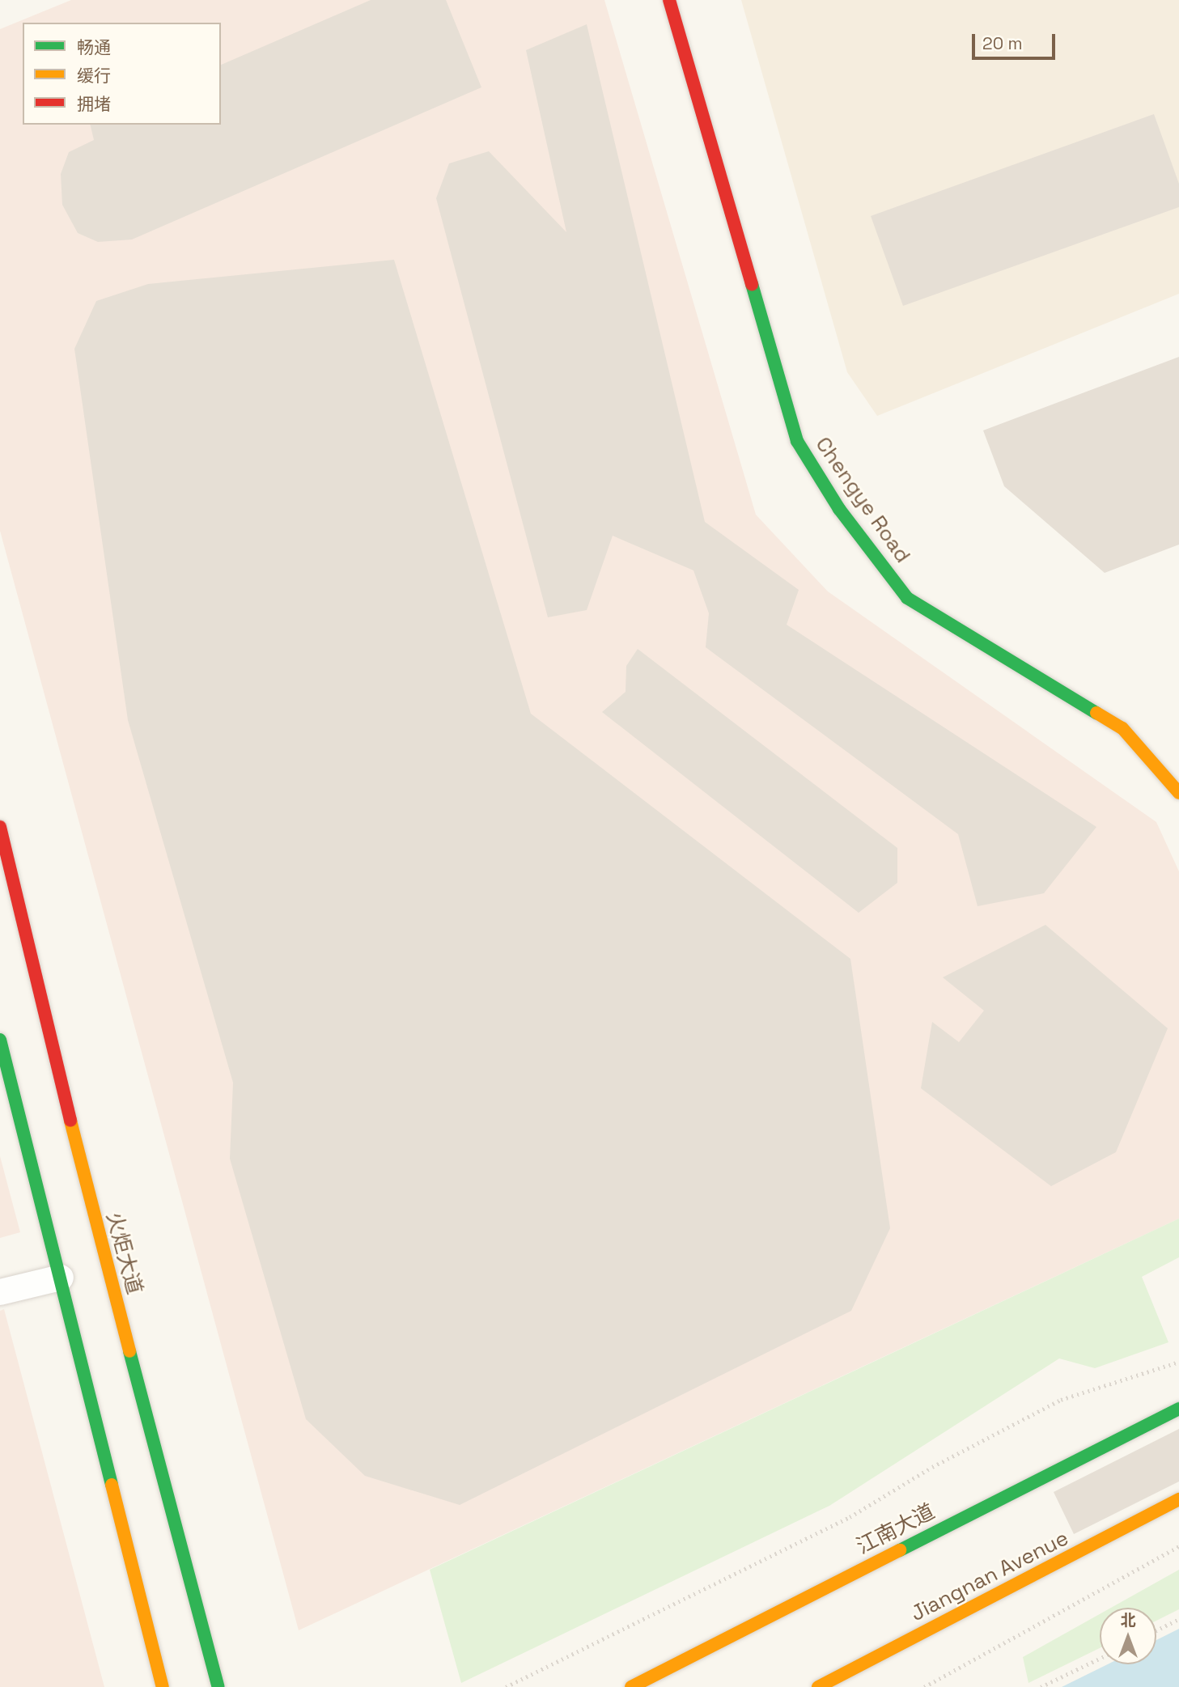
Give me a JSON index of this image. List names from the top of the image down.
{
  "streets": {
    "main road": [
      "Chengye Road",
      "火炬大道",
      "江南大道",
      "Jiangnan Avenue"
    ]
  },
  "legend": ["畅通", "缓行", "拥堵"],
  "scale_bar": "20 m",
  "north": "top"
}
